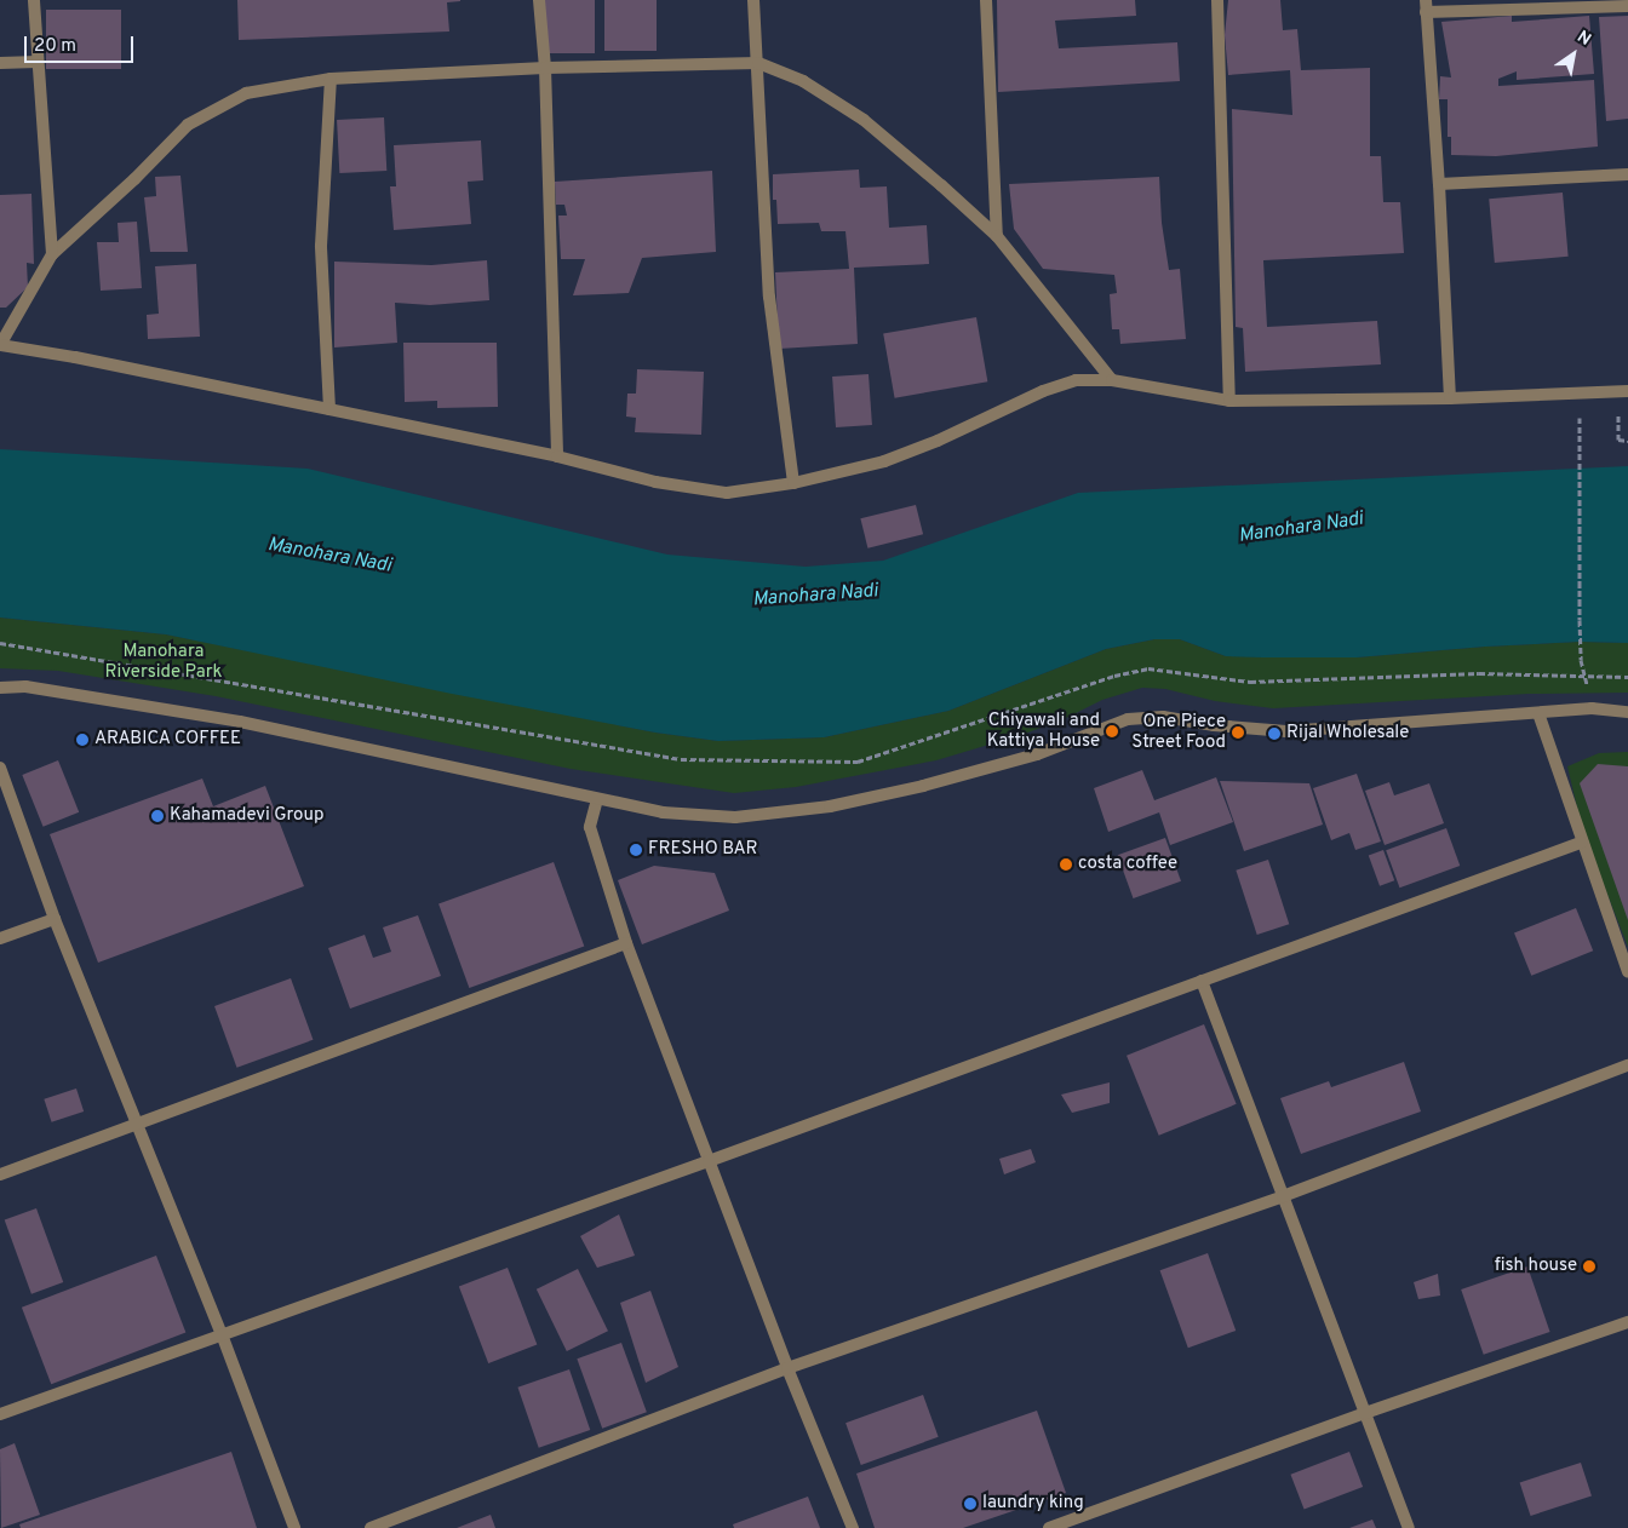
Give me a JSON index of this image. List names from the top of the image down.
{
  "water": ["Manohara Nadi"],
  "parks": ["Manohara Riverside Park"],
  "places": [
    "Chiyawali and Kattiya House",
    "One Piece Street Food",
    "Rijal Wholesale",
    "ARABICA COFFEE",
    "Kahamadevi Group",
    "FRESHO BAR",
    "costa coffee",
    "fish house",
    "laundry king"
  ],
  "scale_bar": "20 m",
  "north": "top right"
}
